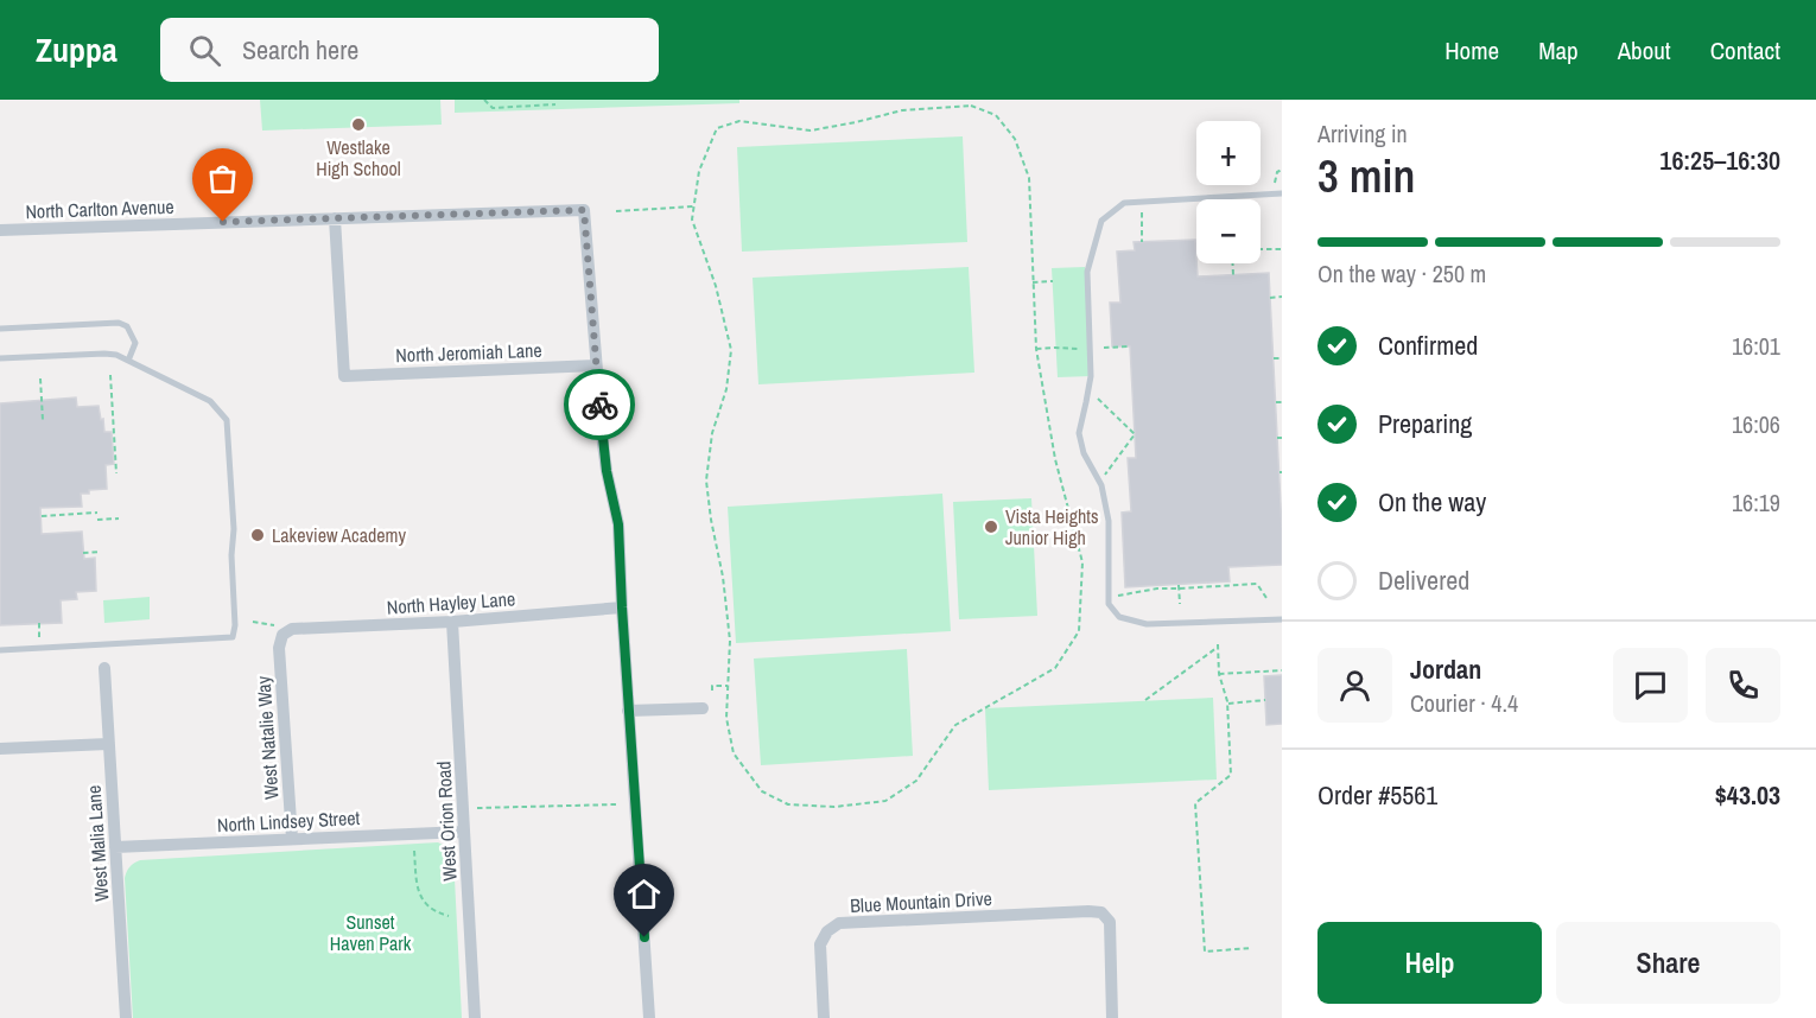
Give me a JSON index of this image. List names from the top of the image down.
{
  "streets": {
    "street": [
      "North Carlton Avenue",
      "North Jeromiah Lane",
      "North Hayley Lane",
      "West Natalie Way",
      "North Lindsey Street",
      "West Orion Road",
      "West Malia Lane",
      "Blue Mountain Drive"
    ]
  },
  "crossings": [
    ["North Carlton Avenue", "North Jeromiah Lane"],
    ["North Hayley Lane", "West Natalie Way"],
    ["North Hayley Lane", "West Orion Road"],
    ["West Natalie Way", "North Lindsey Street"],
    ["North Lindsey Street", "West Orion Road"],
    ["North Lindsey Street", "West Malia Lane"]
  ],
  "parks": ["Sunset Haven Park"],
  "places": ["Westlake High School", "Vista Heights Junior High", "Lakeview Academy"],
  "page": {
    "header": "Zuppa",
    "search": "Search here",
    "nav": [
      "Home",
      "Map",
      "About",
      "Contact"
    ],
    "heading": ["3 min", "Arriving in", "16:25–16:30"],
    "panel": [
      "Jordan",
      "Courier · 4.4",
      "Order #5561",
      "$43.03"
    ],
    "map_buttons": ["+", "−"],
    "bar": "On the way · 250 m",
    "list": [
      ["Confirmed", "16:01"],
      ["Preparing", "16:06"],
      ["On the way", "16:19"],
      "Delivered"
    ],
    "buttons": ["Help", "Share"]
  }
}
